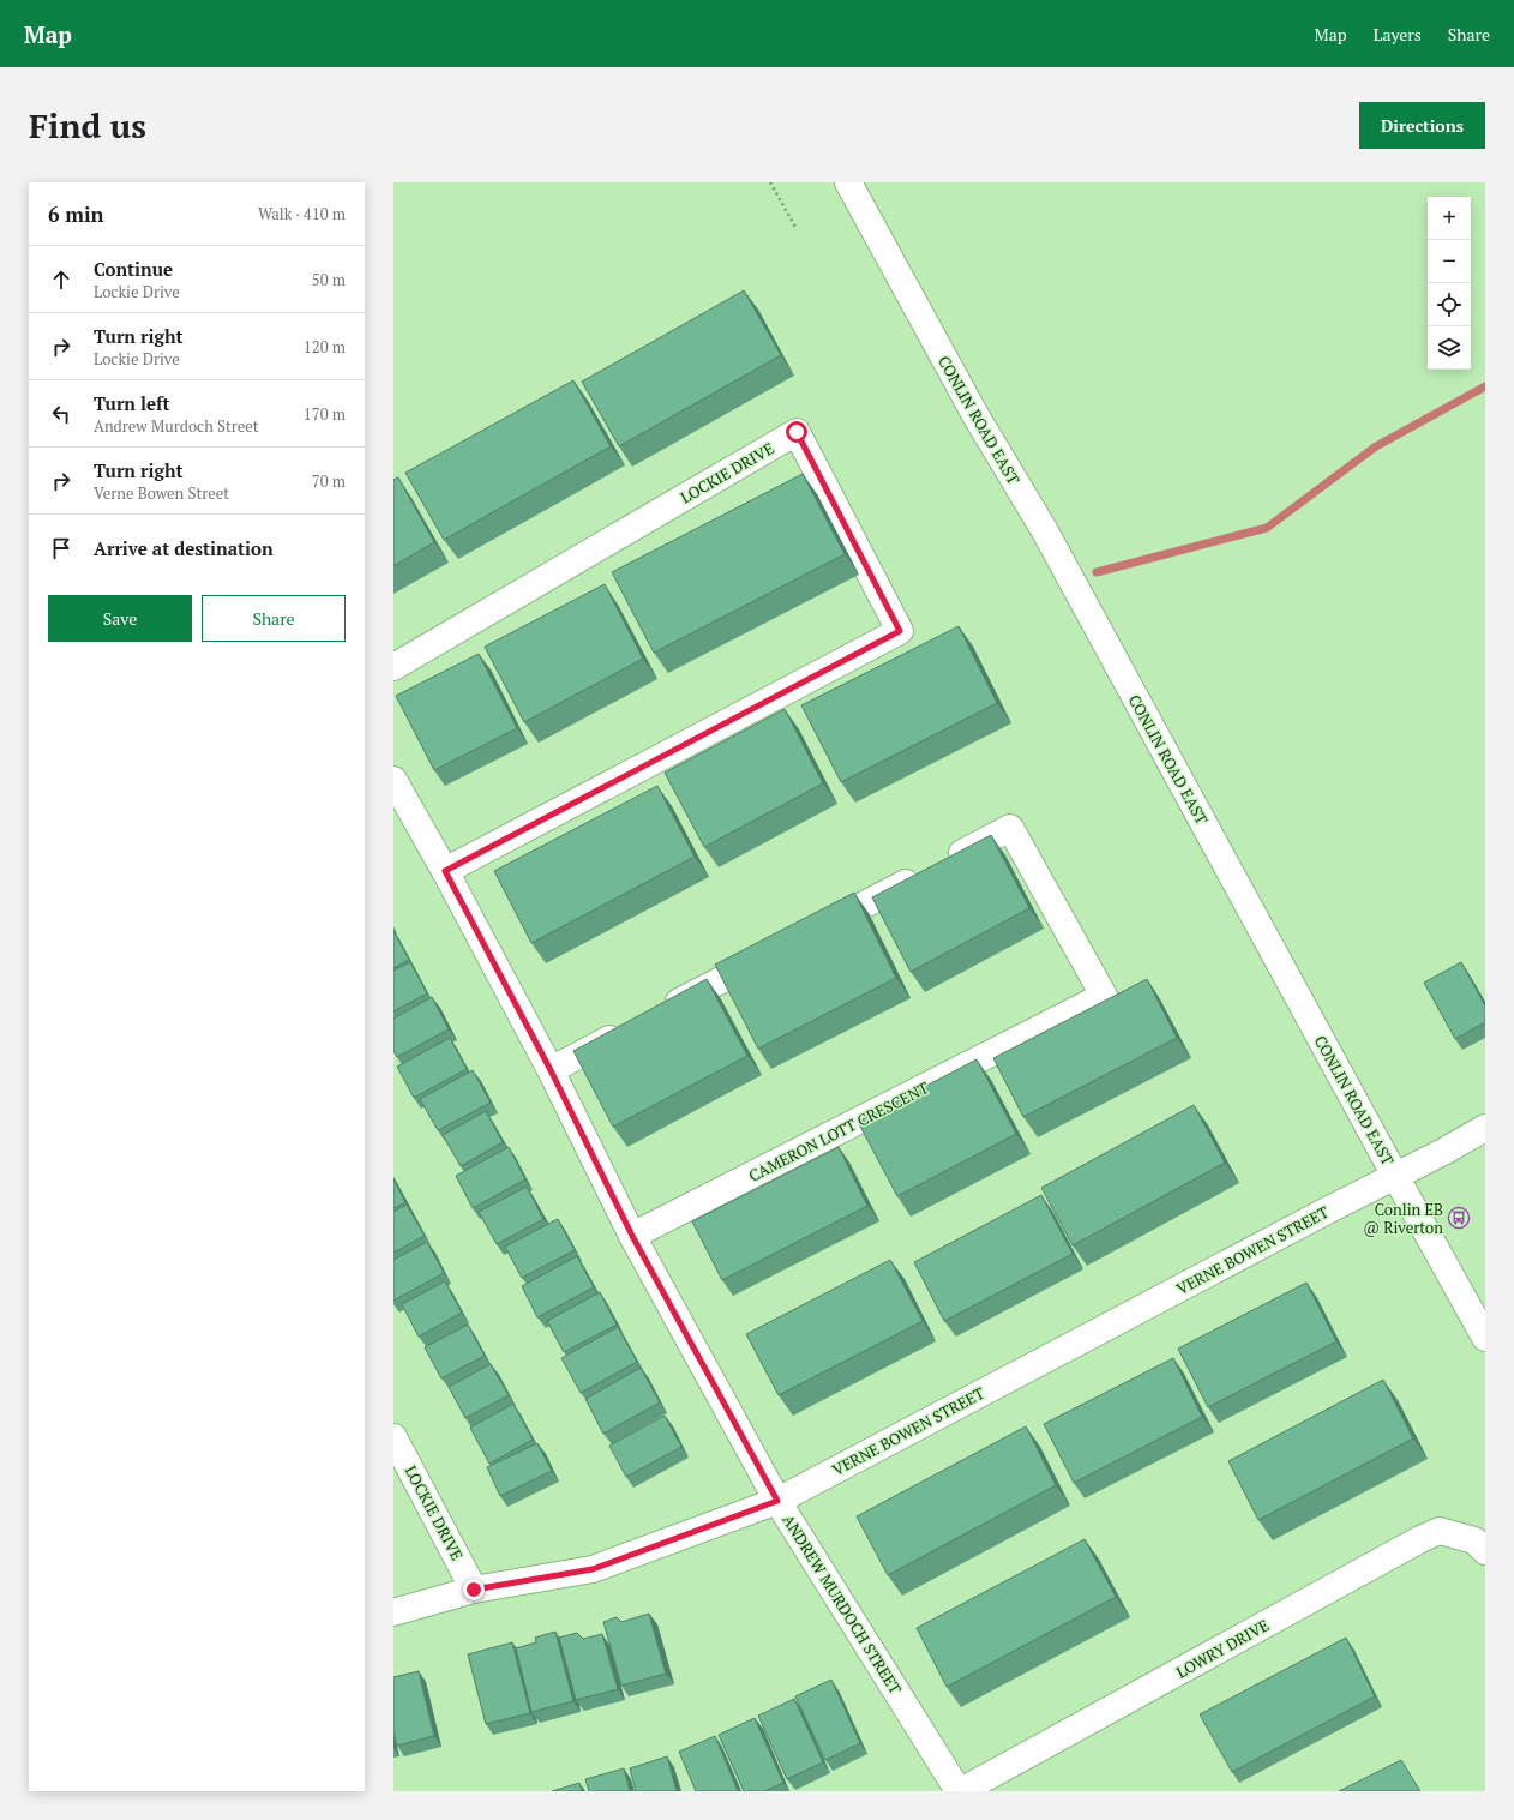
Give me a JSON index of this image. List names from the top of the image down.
{
  "streets": {
    "street": [
      "CONLIN ROAD EAST",
      "LOCKIE DRIVE",
      "CAMERON LOTT CRESCENT",
      "VERNE BOWEN STREET",
      "ANDREW MURDOCH STREET",
      "LOWRY DRIVE"
    ]
  },
  "crossings": [
    ["CONLIN ROAD EAST", "VERNE BOWEN STREET"],
    ["LOCKIE DRIVE", "VERNE BOWEN STREET"],
    ["LOCKIE DRIVE", "ANDREW MURDOCH STREET"],
    ["CAMERON LOTT CRESCENT", "ANDREW MURDOCH STREET"],
    ["VERNE BOWEN STREET", "ANDREW MURDOCH STREET"],
    ["ANDREW MURDOCH STREET", "LOWRY DRIVE"]
  ],
  "places": {
    "bus stop": ["Conlin EB @ Riverton"]
  },
  "page": {
    "header": "Map",
    "nav": ["Map", "Layers", "Share"],
    "buttons": [
      "Directions",
      ["Save", "Share"]
    ],
    "title": "Find us",
    "heading": ["6 min", "Walk · 410 m"],
    "map_buttons": ["+", "−"],
    "list": [
      ["Continue", "Lockie Drive", "50 m"],
      ["Turn right", "Lockie Drive", "120 m"],
      ["Turn left", "Andrew Murdoch Street", "170 m"],
      ["Turn right", "Verne Bowen Street", "70 m"],
      "Arrive at destination"
    ]
  }
}
